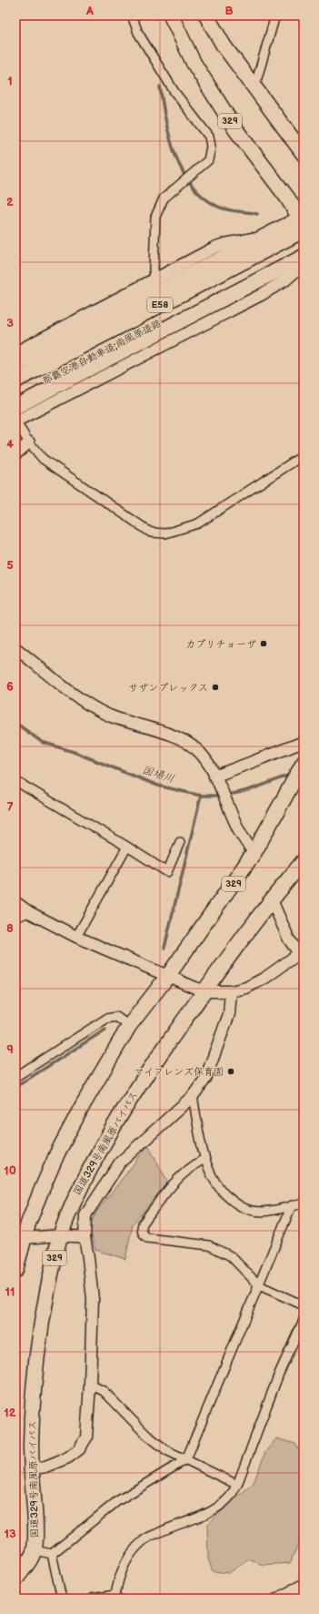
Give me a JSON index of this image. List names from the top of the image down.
{
  "streets": {
    "highway": [
      "329",
      "E58",
      "那覇空港自動車道;南風原道路",
      "国道329号南風原バイパス"
    ]
  },
  "crossings": [
    ["329", "那覇空港自動車道;南風原道路"]
  ],
  "water": ["国場川"],
  "places": ["カプリチョーザ", "サザンプレックス", "マイフレンズ保育園"],
  "grid": {
    "columns": ["A", "B"],
    "rows": [
      "1",
      "2",
      "3",
      "4",
      "5",
      "6",
      "7",
      "8",
      "9",
      "10",
      "11",
      "12",
      "13"
    ]
  }
}
